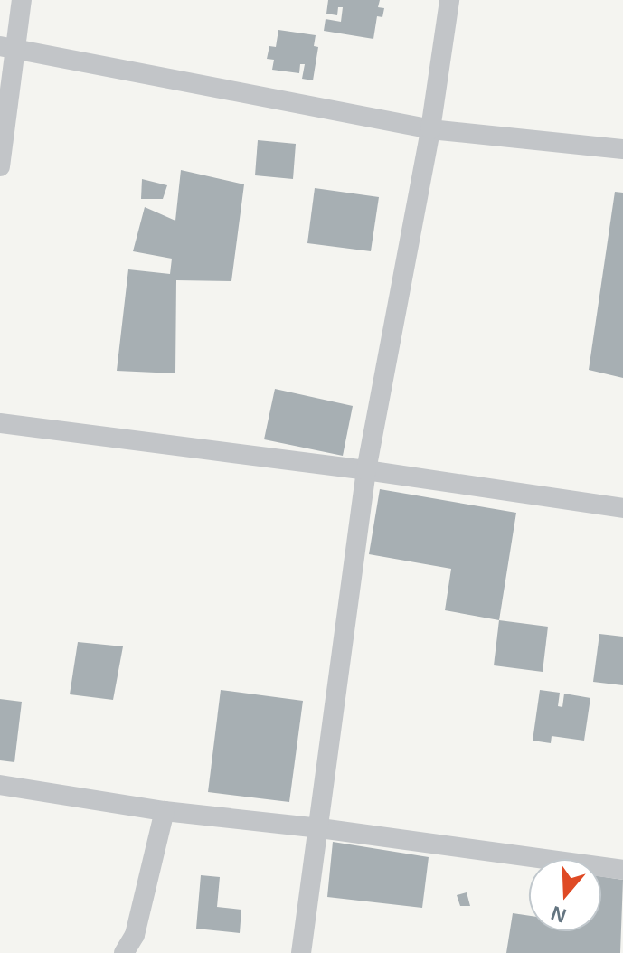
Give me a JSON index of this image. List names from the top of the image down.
{
  "north": "bottom"
}
